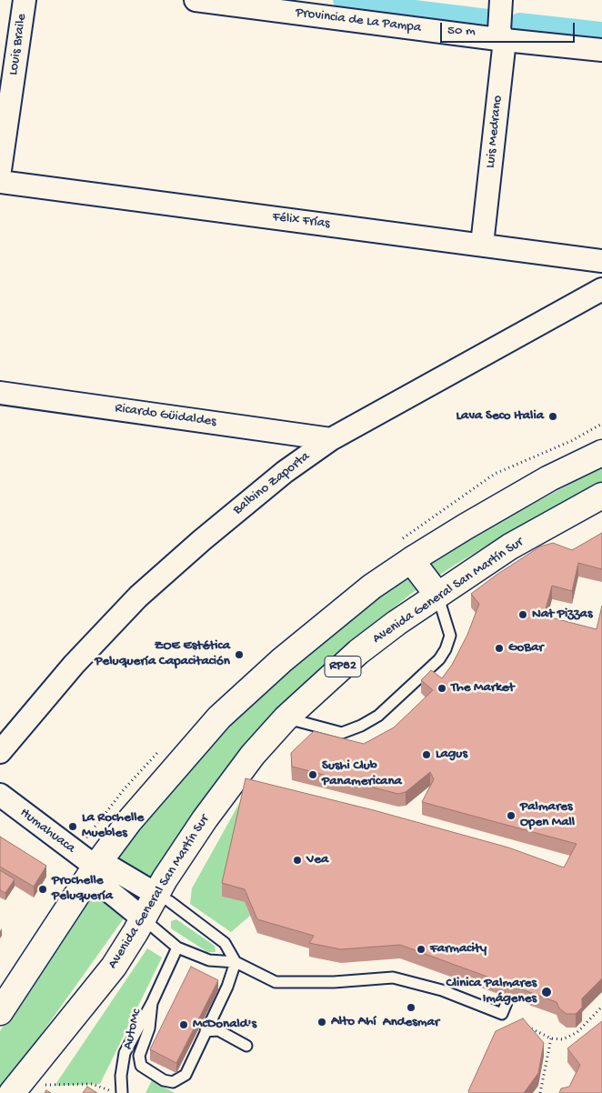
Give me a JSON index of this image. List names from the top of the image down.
{
  "streets": {
    "main road": ["Avenida General San Martín Sur", "RP82"],
    "street": [
      "Provincia de La Pampa",
      "Louis Braile",
      "Luis Medrano",
      "Félix Frías",
      "Ricardo Güidaldes",
      "Balbino Zaporta",
      "Humahuaca"
    ],
    "lane": ["AutoMc"]
  },
  "crossings": [
    ["Provincia de La Pampa", "Luis Medrano"],
    ["Luis Medrano", "Félix Frías"],
    ["Ricardo Güidaldes", "Balbino Zaporta"],
    ["Avenida General San Martín Sur", "Humahuaca"]
  ],
  "places": [
    "Lava Seco Italia",
    "Nat Pizzas",
    "GoBar",
    "ZOE Estética Peluquería Capacitación",
    "The Market",
    "Lagus",
    "Sushi Club Panamericana",
    "Palmares Open Mall",
    "La Rochelle Muebles",
    "Vea",
    "Prochelle Peluquería",
    "Farmacity",
    "Clinica Palmares Imágenes",
    "Andesmar",
    "Alto Ahí",
    "McDonald's"
  ],
  "scale_bar": "50 m"
}
